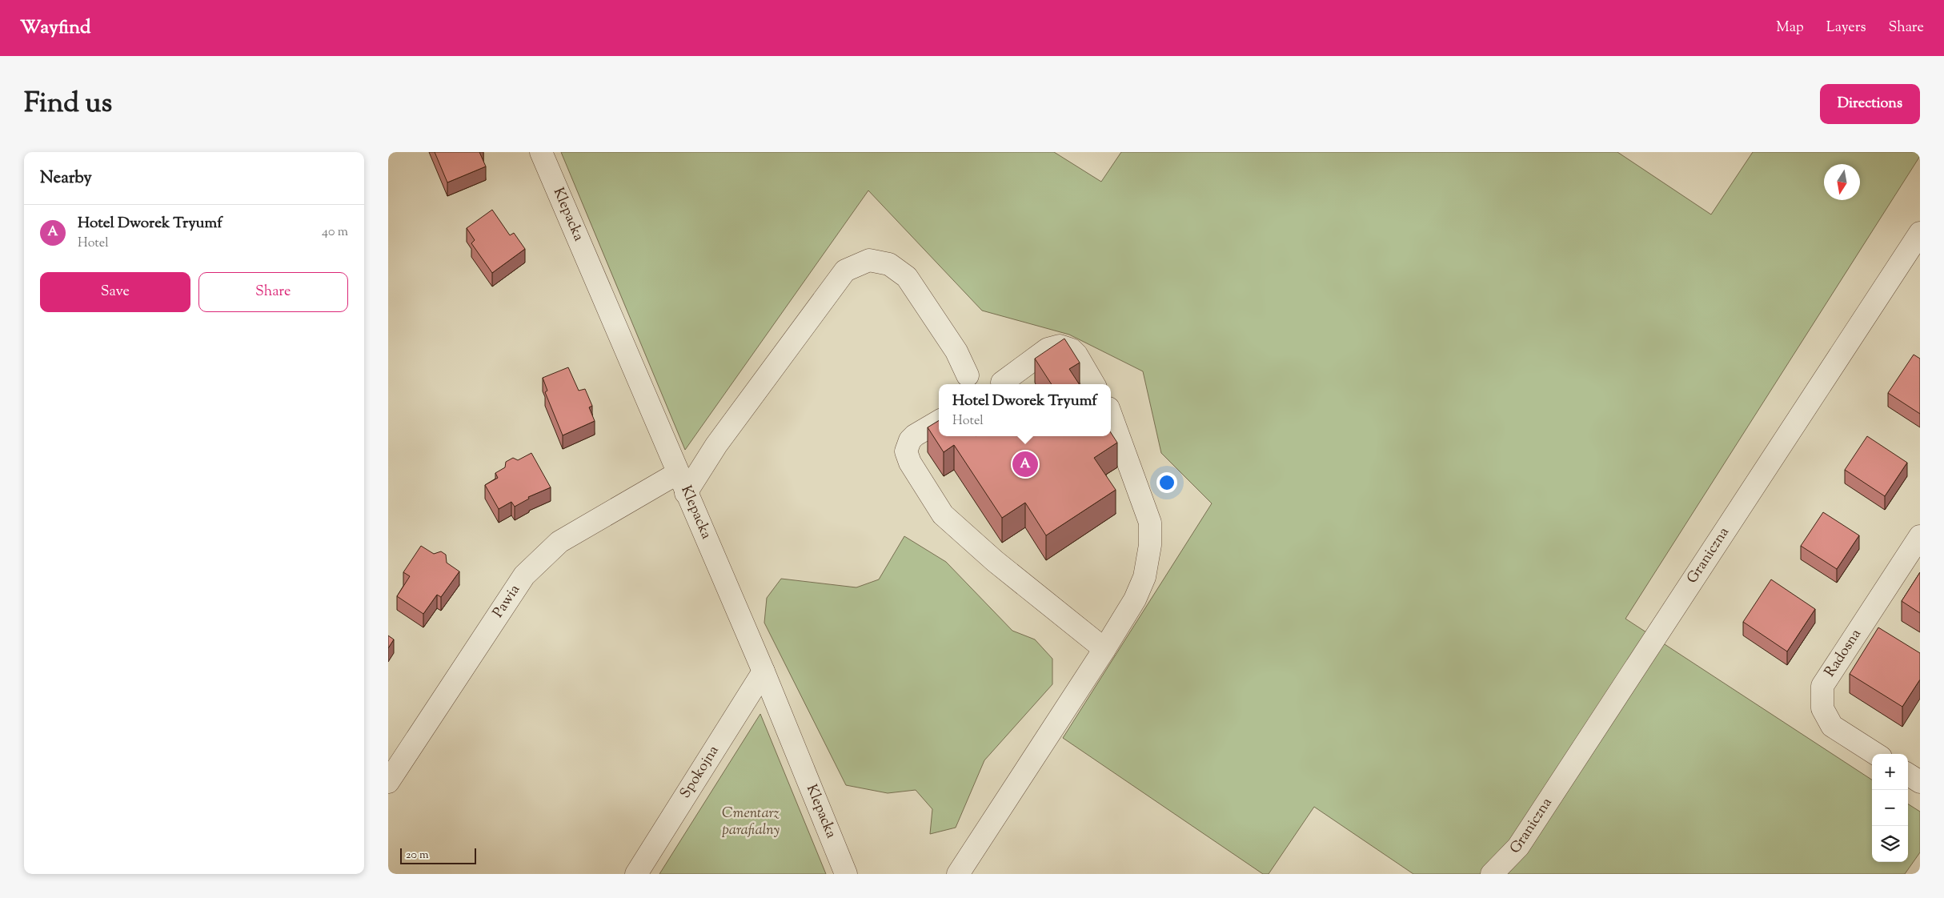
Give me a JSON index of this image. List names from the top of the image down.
{
  "streets": {
    "street": [
      "Klepacka",
      "Graniczna",
      "Pawia",
      "Radosna",
      "Spokojna"
    ]
  },
  "crossings": [
    ["Klepacka", "Pawia"],
    ["Klepacka", "Spokojna"]
  ],
  "parks": ["Cmentarz parafialny"],
  "scale_bar": "20 m",
  "north": "bottom",
  "page": {
    "header": "Wayfind",
    "nav": ["Map", "Layers", "Share"],
    "title": "Find us",
    "buttons": [
      "Directions",
      ["Save", "Share"]
    ],
    "heading": "Nearby",
    "list": [
      {
        "mark": "A",
        "name": "Hotel Dworek Tryumf",
        "note": "Hotel",
        "value": "40 m"
      }
    ],
    "popup": ["Hotel Dworek Tryumf", "Hotel"],
    "pins": "A",
    "map_buttons": ["+", "−"],
    "scale": "20 m"
  }
}
